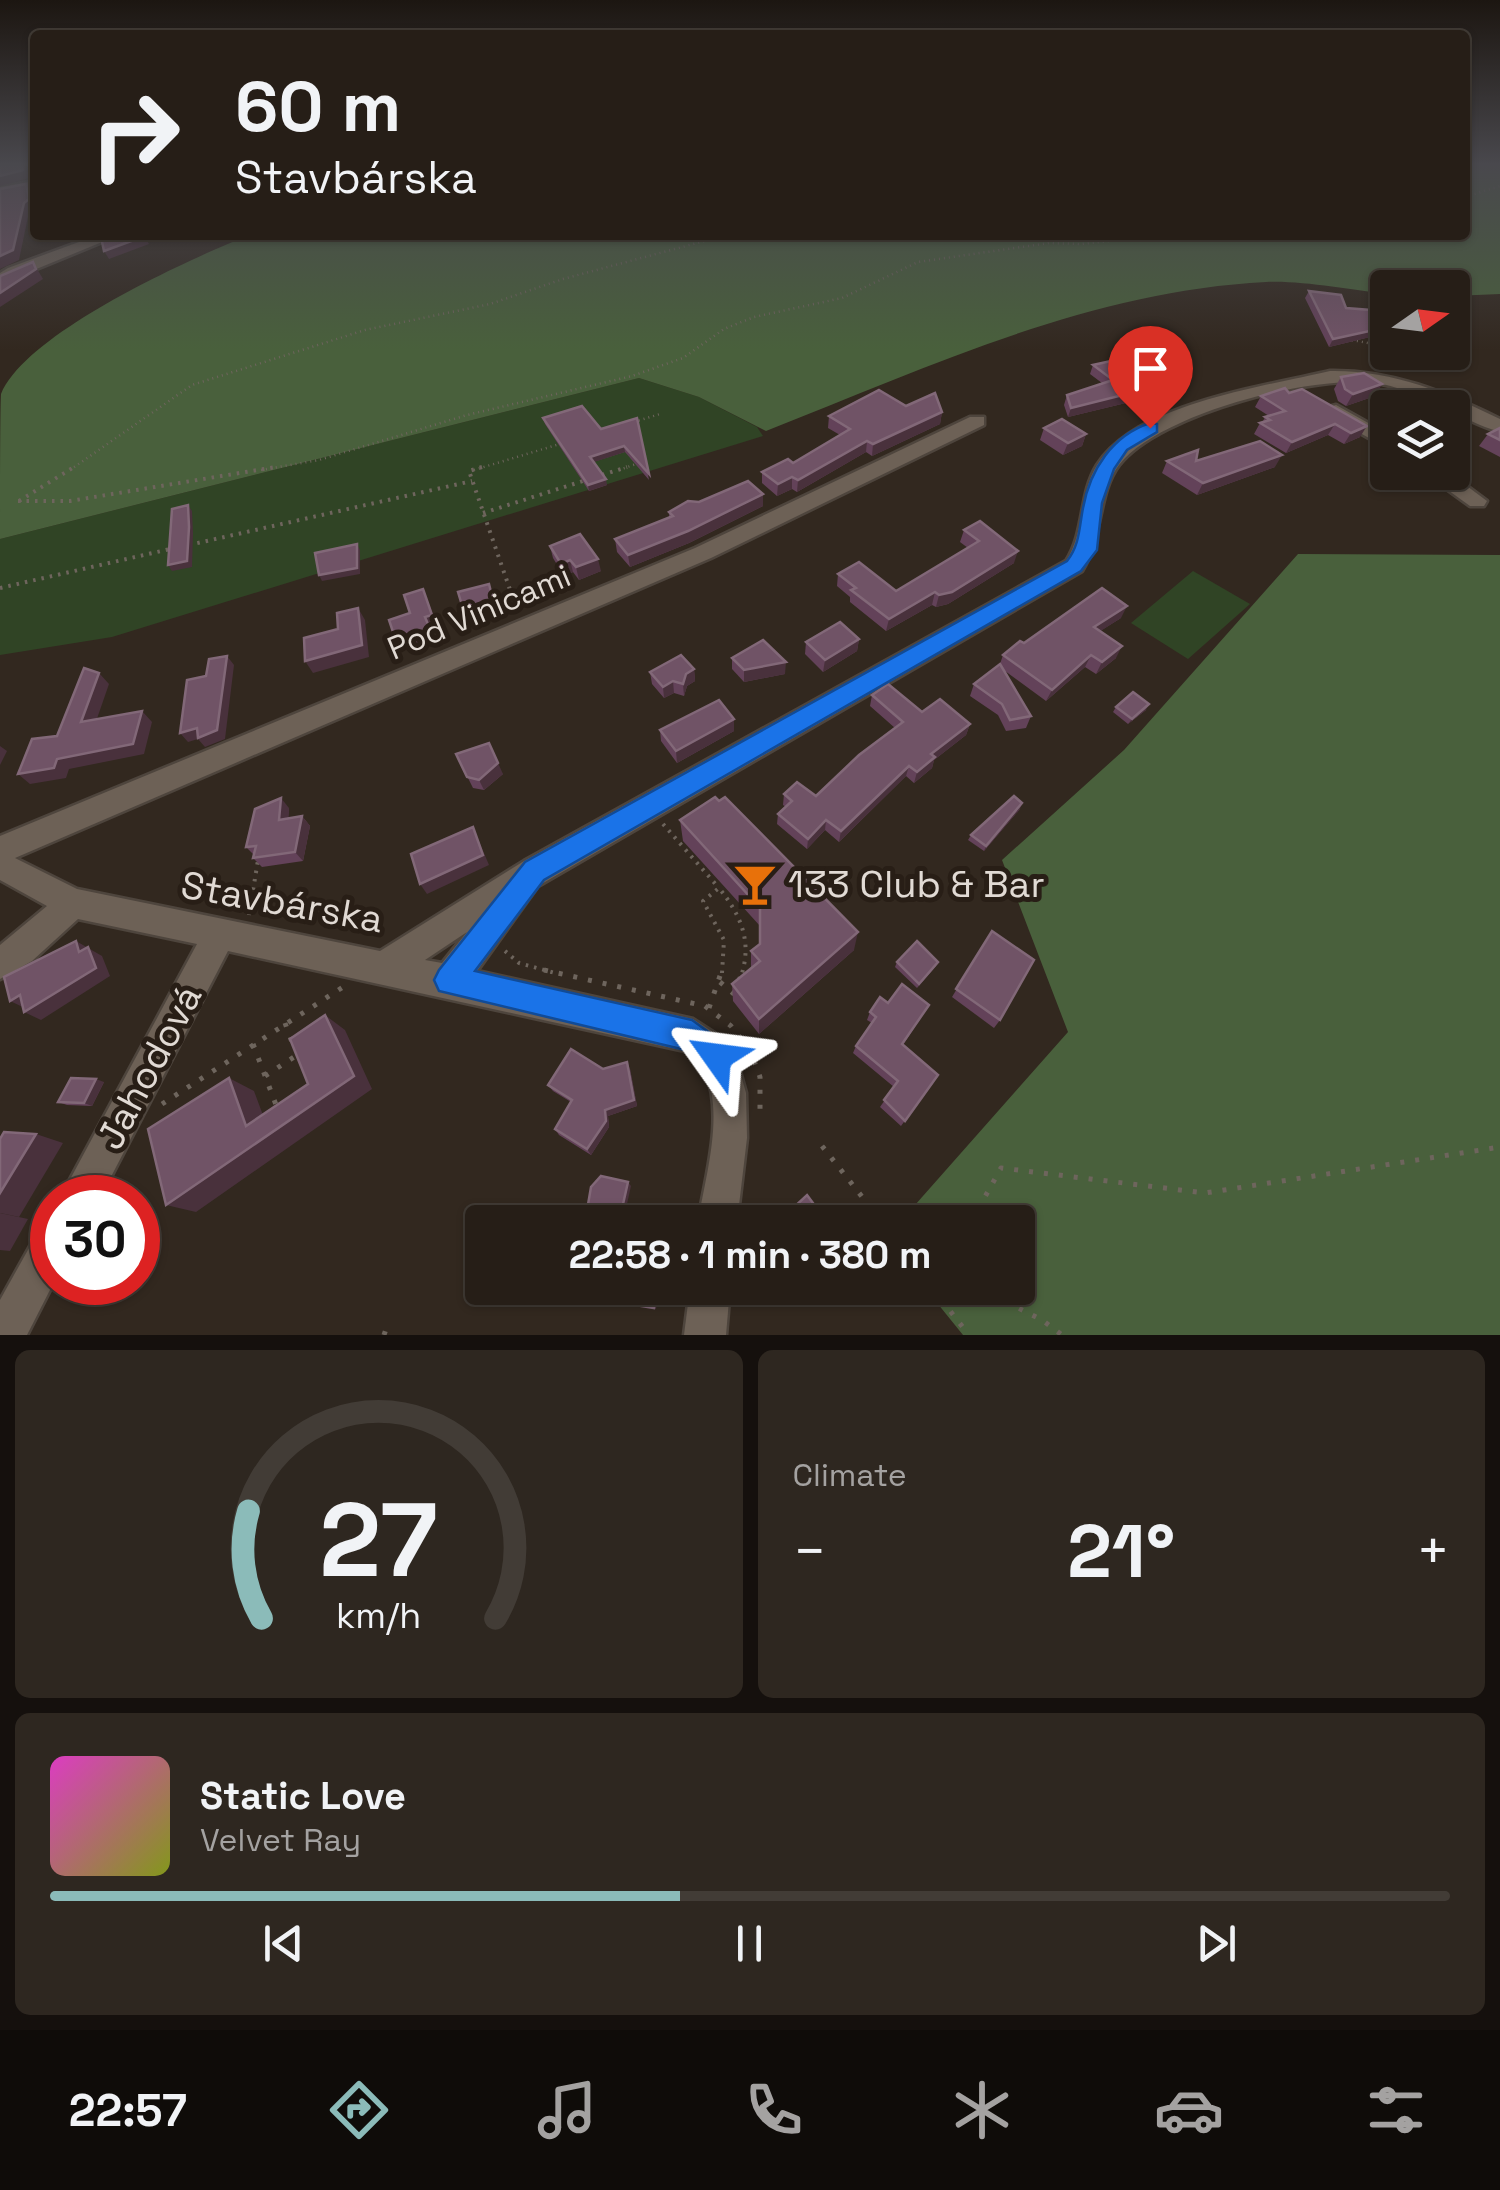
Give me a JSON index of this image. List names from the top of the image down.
{
  "streets": {
    "street": ["Pod Vinicami", "Stavbárska", "Jahodová"]
  },
  "crossings": [
    ["Stavbárska", "Jahodová"]
  ],
  "places": {
    "bar": ["133 Club & Bar"]
  },
  "north": "right",
  "page": {
    "turn": ["60 m", "Stavbárska"],
    "limit": "30",
    "trip": "22:58 · 1 min · 380 m",
    "tile": "Climate",
    "heat": ["−", "21°", "+"],
    "song": ["Static Love", "Velvet Ray"],
    "tabs": "22:57",
    "gauge": ["27", "km/h"]
  }
}
